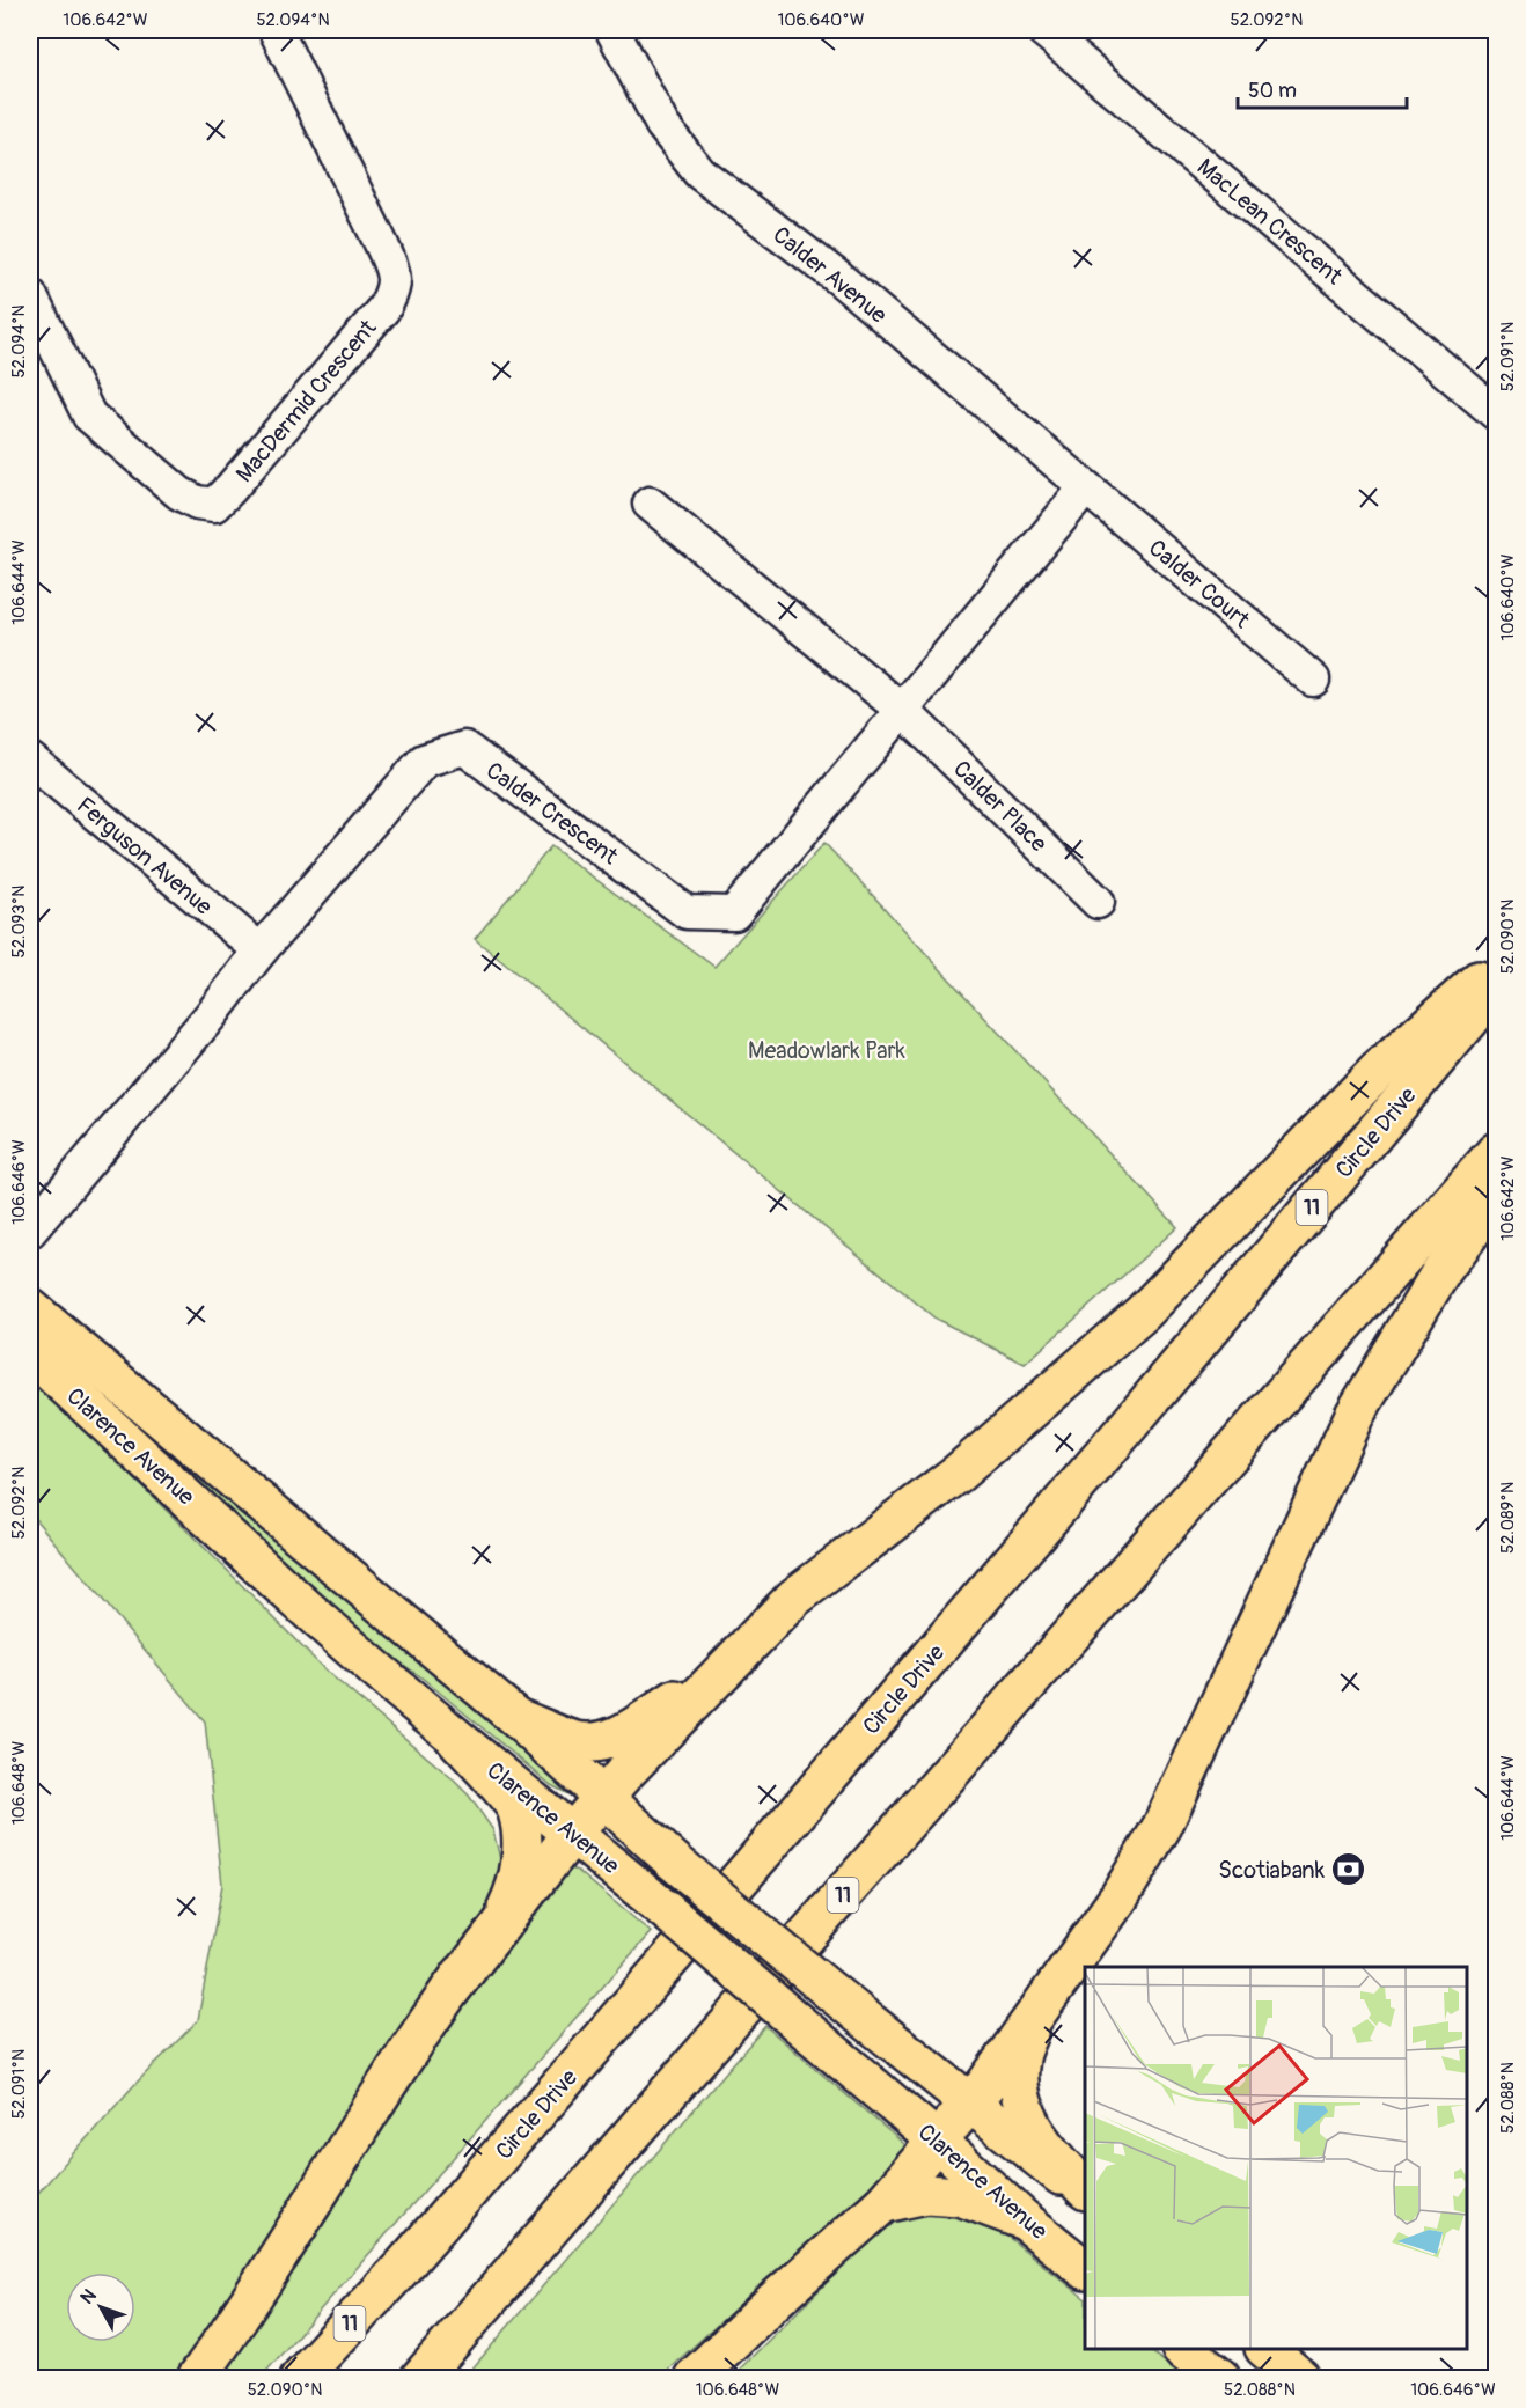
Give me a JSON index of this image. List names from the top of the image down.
{
  "streets": {
    "main road": ["Circle Drive", "11", "Clarence Avenue"],
    "street": [
      "MacLean Crescent",
      "Calder Avenue",
      "MacDermid Crescent",
      "Calder Court",
      "Calder Place",
      "Calder Crescent",
      "Ferguson Avenue"
    ]
  },
  "crossings": [
    ["Calder Avenue", "Calder Court"],
    ["Calder Avenue", "Calder Crescent"],
    ["Calder Court", "Calder Crescent"],
    ["Calder Place", "Calder Crescent"],
    ["Calder Crescent", "Ferguson Avenue"],
    ["Circle Drive", "11"]
  ],
  "parks": ["Meadowlark Park"],
  "places": {
    "bank": ["Scotiabank"]
  },
  "scale_bar": "50 m",
  "north": "top left",
  "coordinates": [
    "106.642°W",
    "52.094°N",
    "106.640°W",
    "52.092°N",
    "52.091°N",
    "106.644°W",
    "52.093°N",
    "52.090°N",
    "106.646°W",
    "52.089°N",
    "106.648°W",
    "52.088°N"
  ]
}
